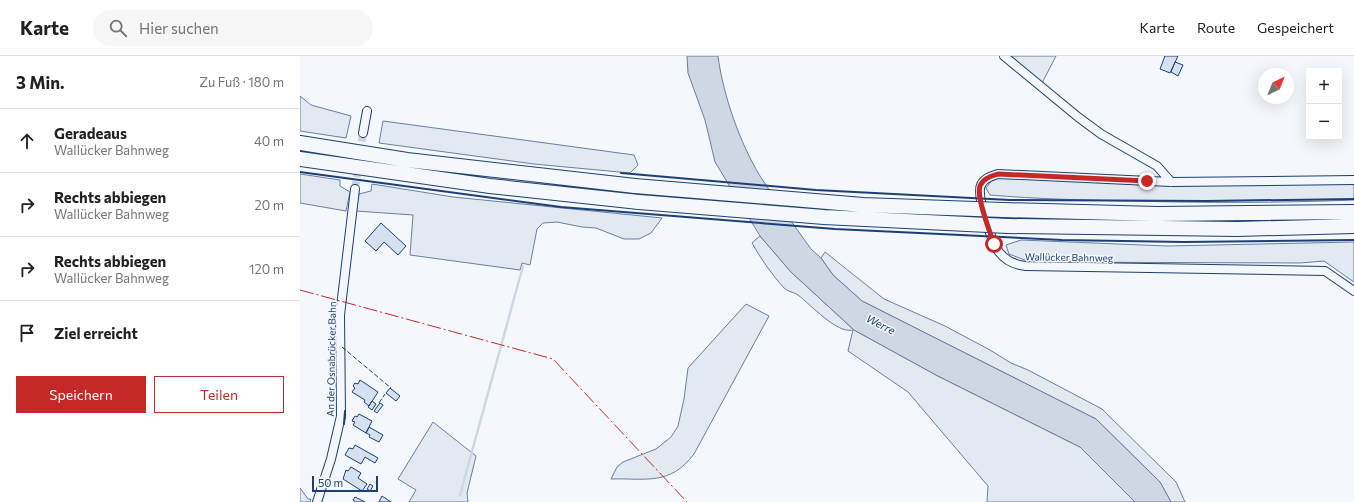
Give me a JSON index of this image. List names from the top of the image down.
{
  "streets": {
    "street": ["Wallücker Bahnweg", "An der Osnabrücker Bahn"]
  },
  "water": ["Werre"],
  "scale_bar": "50 m",
  "north": "top right",
  "page": {
    "header": "Karte",
    "search": "Hier suchen",
    "nav": ["Karte", "Route", "Gespeichert"],
    "heading": ["3 Min.", "Zu Fuß · 180 m"],
    "map_buttons": ["+", "−"],
    "list": [
      ["Geradeaus", "Wallücker Bahnweg", "40 m"],
      ["Rechts abbiegen", "Wallücker Bahnweg", "20 m"],
      ["Rechts abbiegen", "Wallücker Bahnweg", "120 m"],
      "Ziel erreicht"
    ],
    "buttons": ["Speichern", "Teilen"],
    "scale": "50 m"
  }
}
